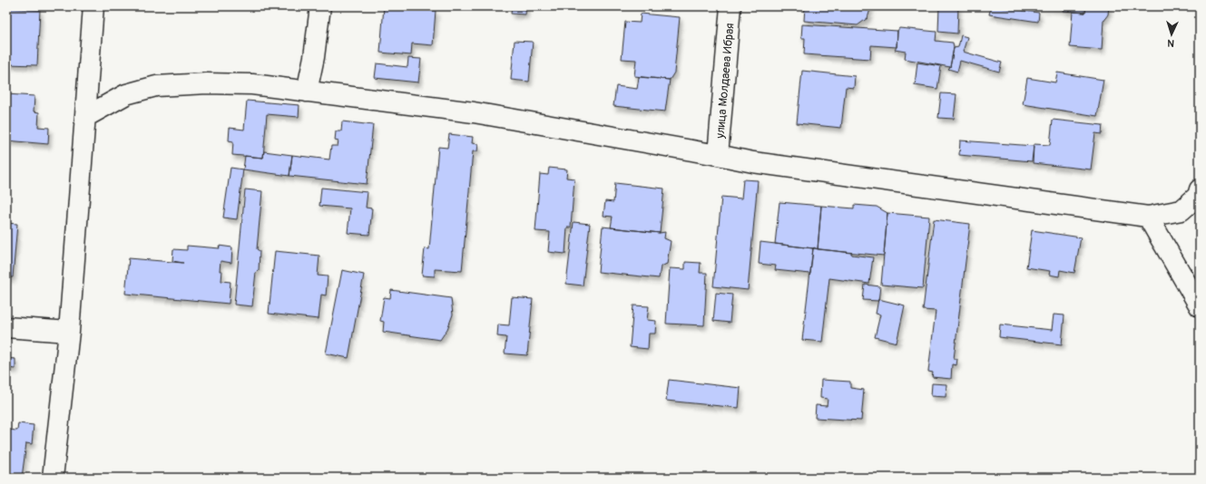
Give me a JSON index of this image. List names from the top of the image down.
{
  "streets": {
    "street": ["улица Молдаева Ибрая"]
  },
  "north": "bottom"
}
